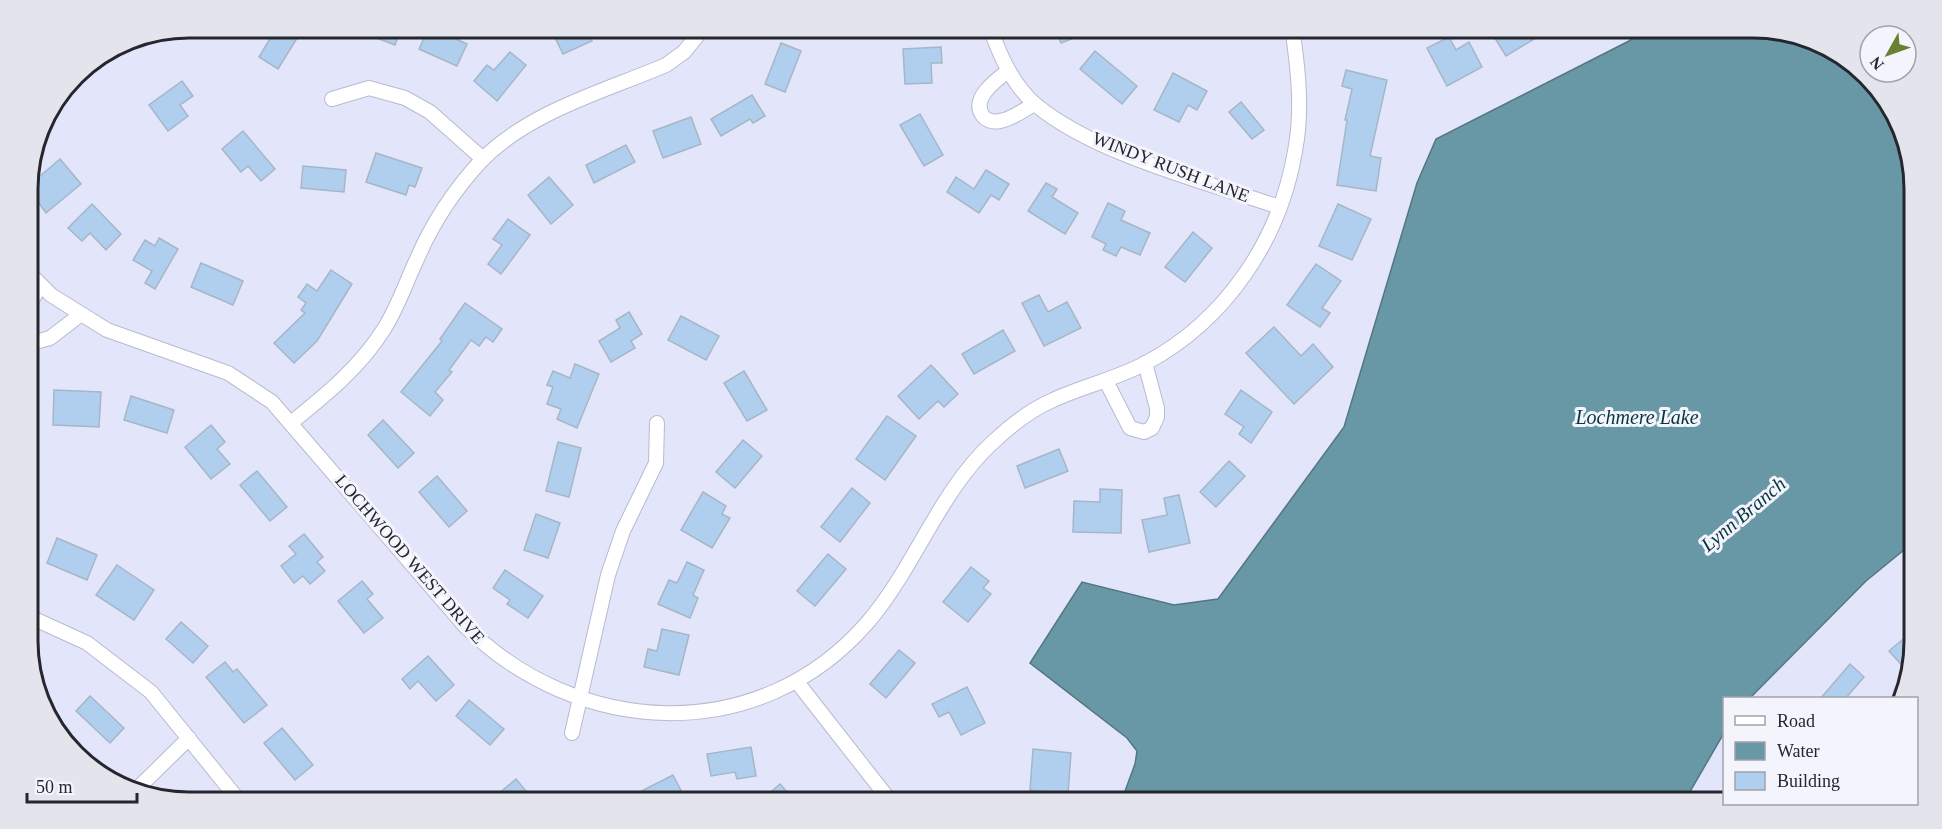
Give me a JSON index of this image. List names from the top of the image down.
{
  "streets": {
    "street": ["WINDY RUSH LANE", "LOCHWOOD WEST DRIVE"]
  },
  "crossings": [
    ["WINDY RUSH LANE", "LOCHWOOD WEST DRIVE"]
  ],
  "water": ["Lochmere Lake", "Lynn Branch"],
  "legend": ["Road", "Water", "Building"],
  "scale_bar": "50 m",
  "north": "bottom left"
}
